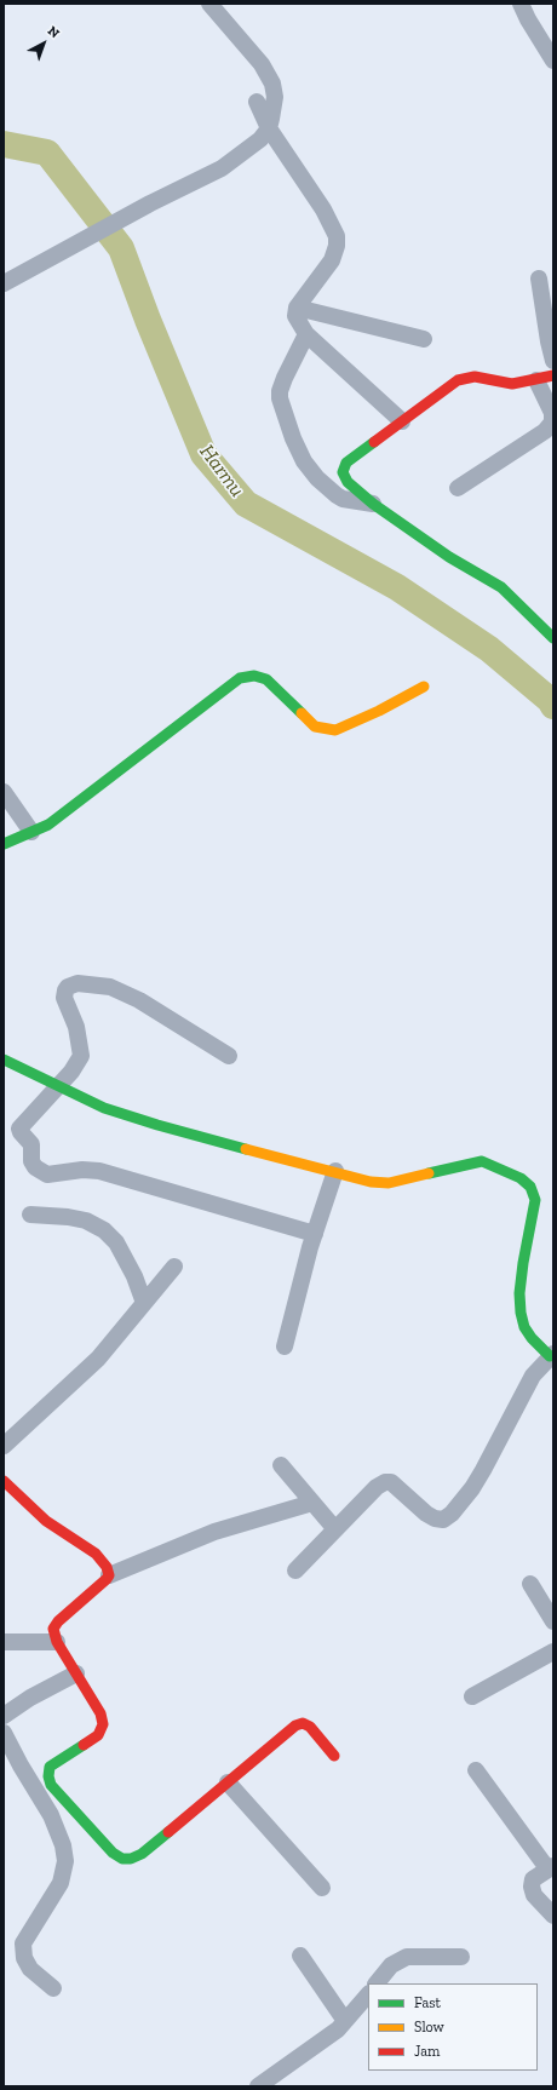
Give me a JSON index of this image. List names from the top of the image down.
{
  "water": ["Harmu"],
  "legend": ["Fast", "Slow", "Jam"],
  "north": "top right"
}
